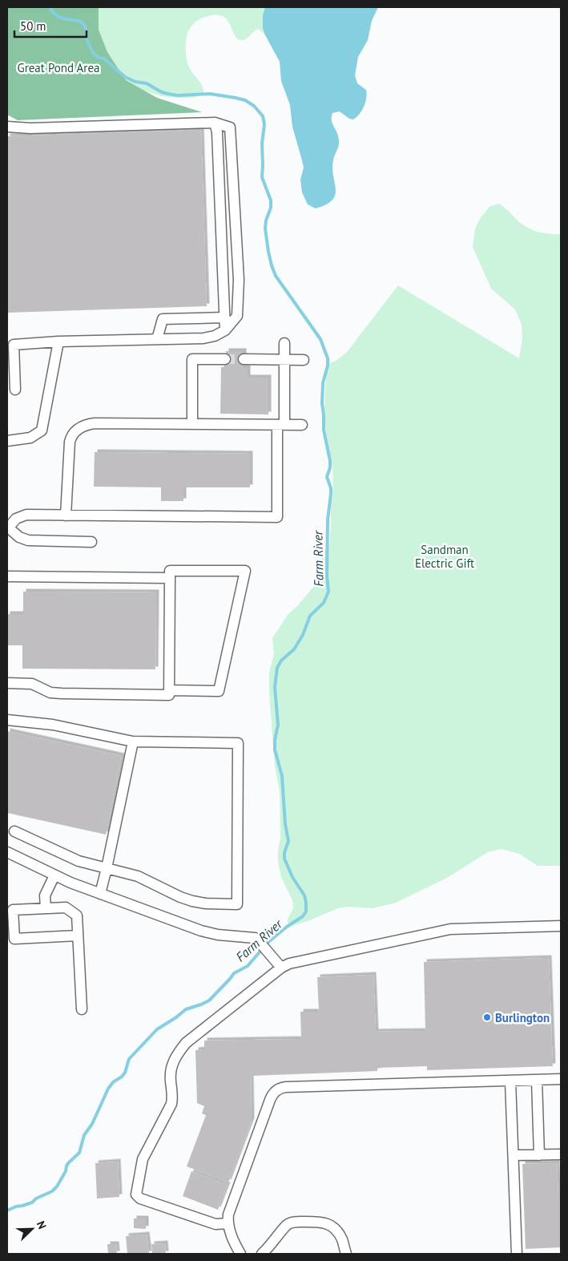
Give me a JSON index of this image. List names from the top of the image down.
{
  "water": ["Farm River"],
  "parks": ["Great Pond Area", "Sandman Electric Gift"],
  "places": ["Burlington"],
  "scale_bar": "50 m",
  "north": "top right"
}
